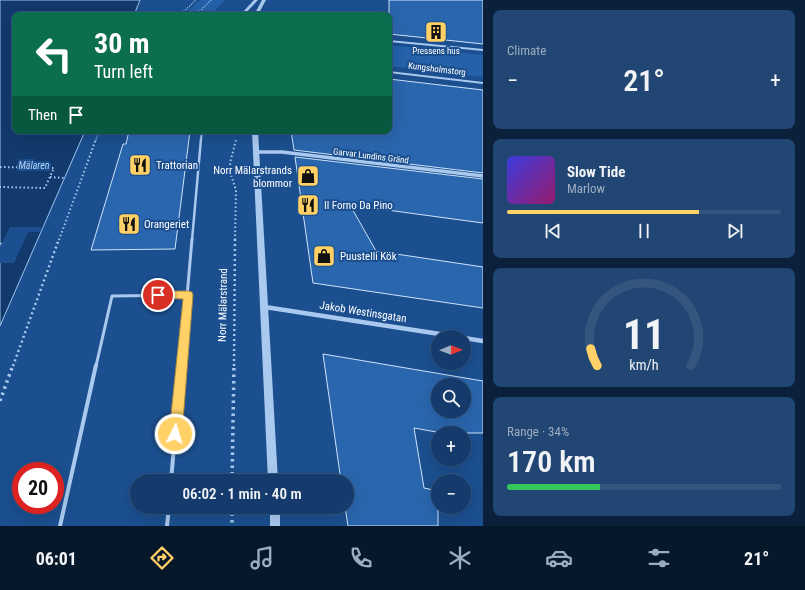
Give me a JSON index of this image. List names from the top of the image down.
{
  "streets": {
    "street": ["Kungsholmstorg", "Garvar Lundins Gränd", "Jakob Westinsgatan"],
    "path": ["Norr Mälarstrand"]
  },
  "water": ["Mälaren"],
  "places": {
    "building": ["Pressens hus"],
    "restaurant": ["Trattorian", "Il Forno Da Pino", "Orangeriet"],
    "shop": ["Norr Mälarstrands blommor", "Puustelli Kök"]
  },
  "north": "right",
  "page": {
    "tile": [
      "Climate",
      ["Range · 34%", "170 km"]
    ],
    "turn": ["30 m", "Turn left"],
    "heat": ["−", "21°", "+"],
    "then": "Then",
    "song": ["Slow Tide", "Marlow"],
    "map_buttons": ["+", "−"],
    "limit": "20",
    "trip": "06:02 · 1 min · 40 m",
    "tabs": ["06:01", "21°"],
    "gauge": ["11", "km/h"]
  }
}
